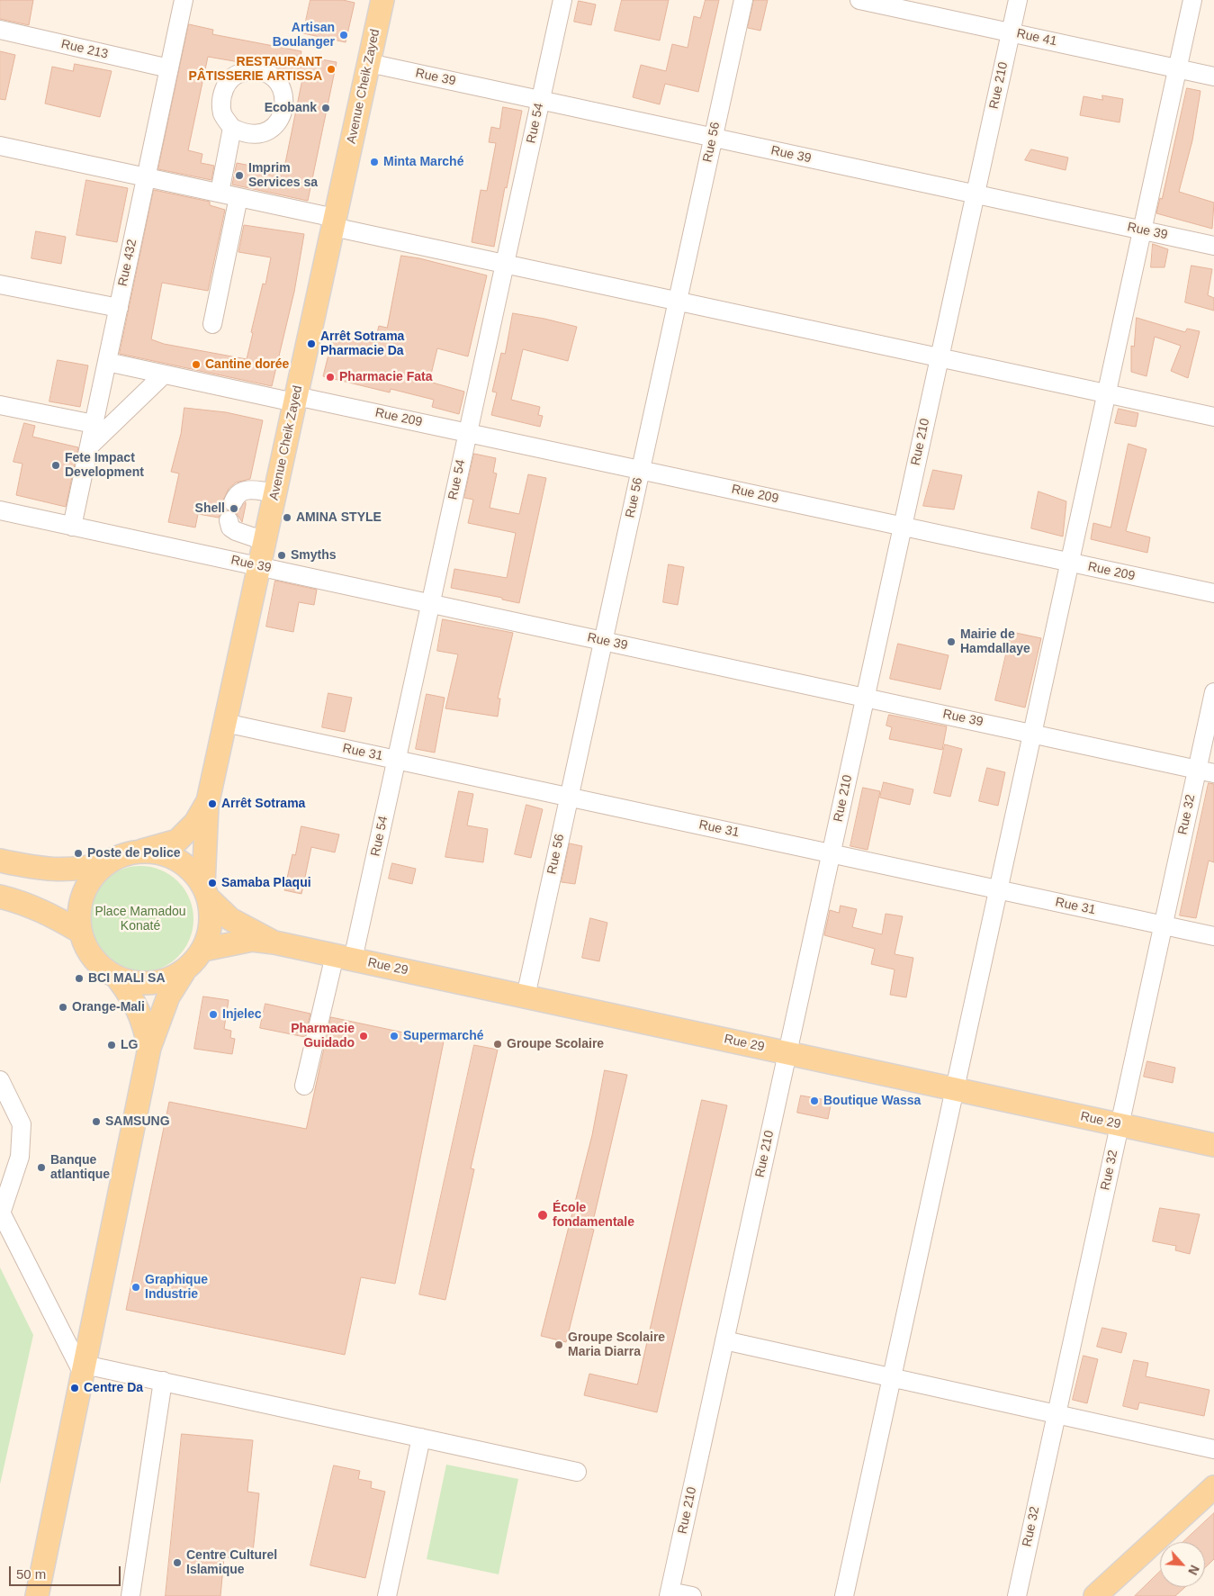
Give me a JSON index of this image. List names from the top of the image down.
{
  "streets": {
    "main road": ["Avenue Cheik Zayed", "Rue 29"],
    "street": [
      "Rue 41",
      "Rue 213",
      "Rue 39",
      "Rue 210",
      "Rue 54",
      "Rue 56",
      "Rue 432",
      "Rue 209",
      "Rue 31",
      "Rue 32"
    ]
  },
  "crossings": [
    ["Rue 41", "Rue 210"],
    ["Rue 213", "Rue 432"],
    ["Rue 39", "Rue 210"],
    ["Rue 39", "Avenue Cheik Zayed"],
    ["Rue 39", "Rue 54"],
    ["Rue 39", "Rue 56"],
    ["Rue 39", "Rue 432"],
    ["Rue 39", "Rue 32"],
    ["Rue 210", "Rue 209"],
    ["Rue 210", "Rue 31"],
    ["Rue 210", "Rue 29"],
    ["Avenue Cheik Zayed", "Rue 209"],
    ["Avenue Cheik Zayed", "Rue 31"],
    ["Avenue Cheik Zayed", "Rue 29"],
    ["Rue 54", "Rue 209"],
    ["Rue 54", "Rue 31"],
    ["Rue 54", "Rue 29"],
    ["Rue 56", "Rue 209"],
    ["Rue 56", "Rue 31"],
    ["Rue 56", "Rue 29"],
    ["Rue 432", "Rue 209"],
    ["Rue 31", "Rue 32"],
    ["Rue 32", "Rue 29"]
  ],
  "parks": ["Place Mamadou Konaté"],
  "places": [
    "Artisan Boulanger",
    "RESTAURANT PÂTISSERIE ARTISSA",
    "Ecobank",
    "Minta Marché",
    "Imprim Services sa",
    "Arrêt Sotrama Pharmacie Da",
    "Cantine dorée",
    "Pharmacie Fata",
    "Fete Impact Development",
    "Shell",
    "AMINA STYLE",
    "Smyths",
    "Mairie de Hamdallaye",
    "Arrêt Sotrama",
    "Poste de Police",
    "Samaba Plaqui",
    "BCI MALI SA",
    "Orange-Mali",
    "Injelec",
    "Pharmacie Guidado",
    "Supermarché",
    "Groupe Scolaire",
    "LG",
    "Boutique Wassa",
    "SAMSUNG",
    "Banque atlantique",
    "École fondamentale",
    "Graphique Industrie",
    "Groupe Scolaire Maria Diarra",
    "Centre Da",
    "Centre Culturel Islamique"
  ],
  "scale_bar": "50 m",
  "north": "bottom right"
}
